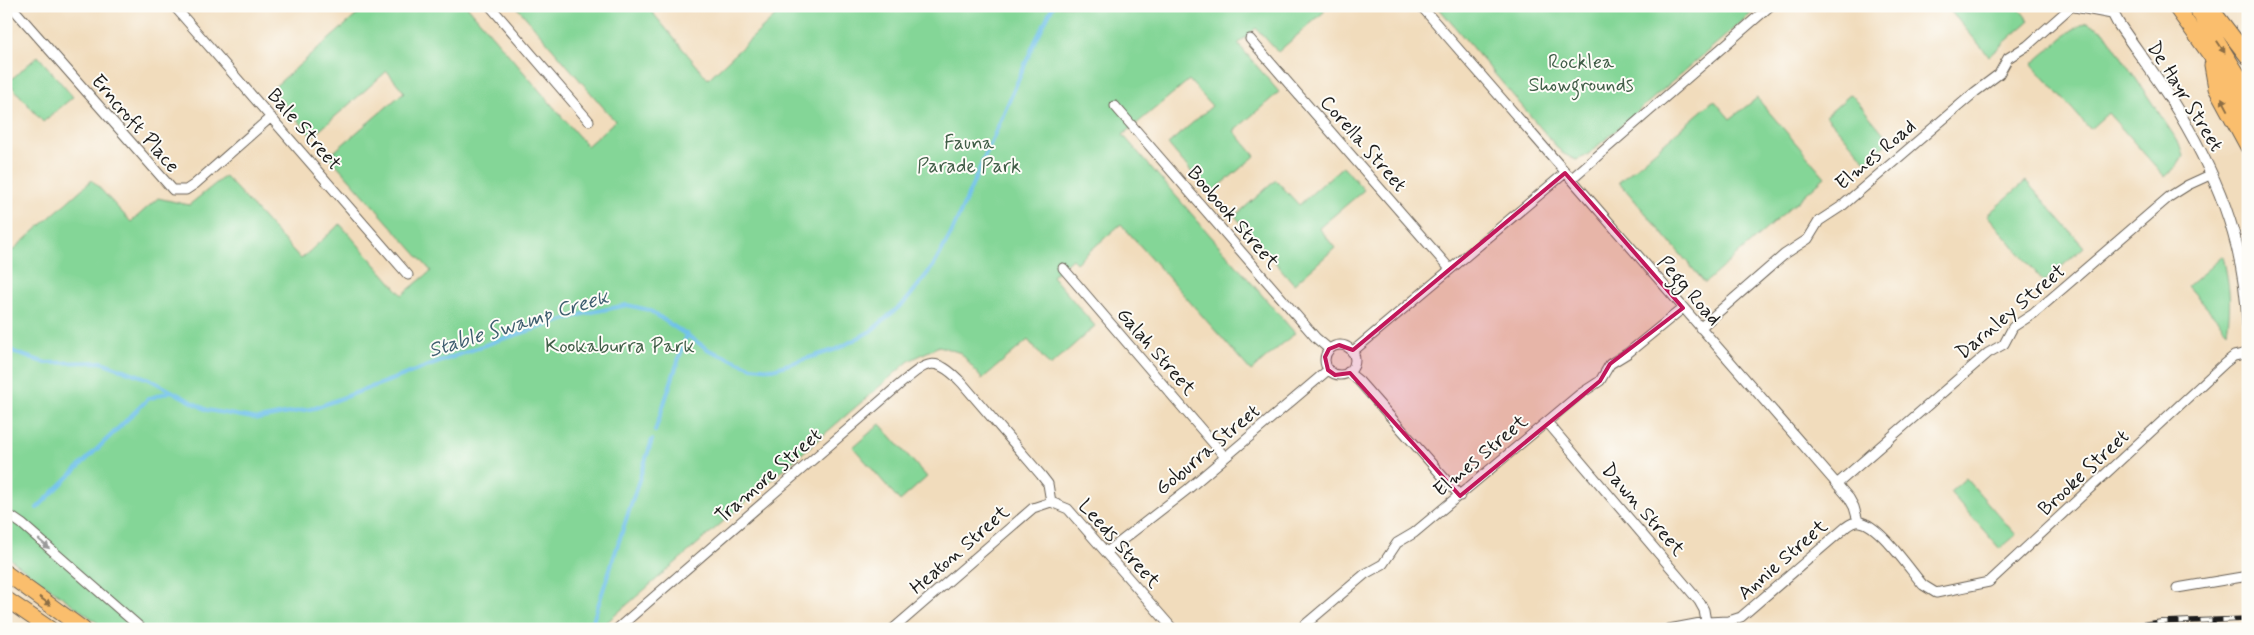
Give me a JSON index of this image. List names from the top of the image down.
{
  "streets": {
    "street": [
      "De Hayr Street",
      "Erncroft Place",
      "Bale Street",
      "Corella Street",
      "Elmes Road",
      "Boobook Street",
      "Pegg Road",
      "Darnley Street",
      "Galah Street",
      "Goburra Street",
      "Elmes Street",
      "Brooke Street",
      "Tramore Street",
      "Dawn Street",
      "Leeds Street",
      "Heaton Street",
      "Annie Street"
    ]
  },
  "crossings": [
    ["De Hayr Street", "Darnley Street"],
    ["Erncroft Place", "Bale Street"],
    ["Elmes Road", "Pegg Road"],
    ["Boobook Street", "Goburra Street"],
    ["Pegg Road", "Darnley Street"],
    ["Pegg Road", "Elmes Street"],
    ["Pegg Road", "Brooke Street"],
    ["Pegg Road", "Annie Street"],
    ["Galah Street", "Goburra Street"],
    ["Goburra Street", "Leeds Street"],
    ["Elmes Street", "Dawn Street"],
    ["Brooke Street", "Annie Street"],
    ["Tramore Street", "Leeds Street"],
    ["Dawn Street", "Annie Street"],
    ["Leeds Street", "Heaton Street"]
  ],
  "water": ["Stable Swamp Creek"],
  "parks": ["Rocklea Showgrounds", "Fauna Parade Park", "Kookaburra Park"]
}
